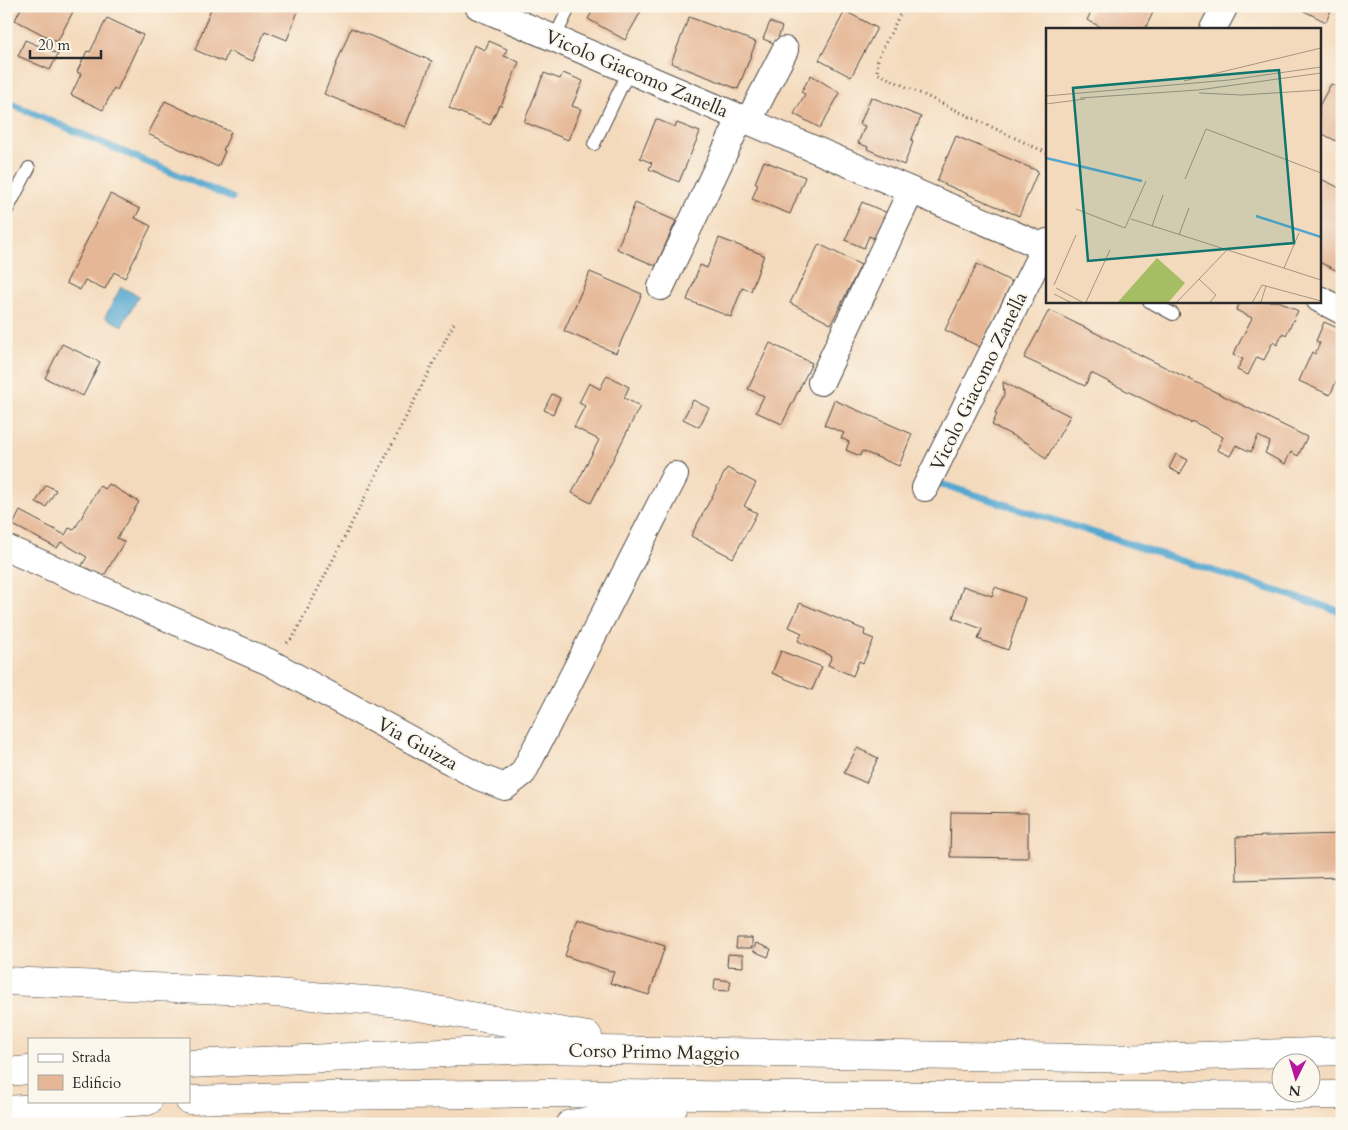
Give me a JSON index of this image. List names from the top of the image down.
{
  "streets": {
    "highway": ["Corso Primo Maggio"],
    "street": ["Vicolo Giacomo Zanella", "Via Guizza"]
  },
  "legend": ["Strada", "Edificio"],
  "scale_bar": "20 m",
  "north": "bottom"
}
